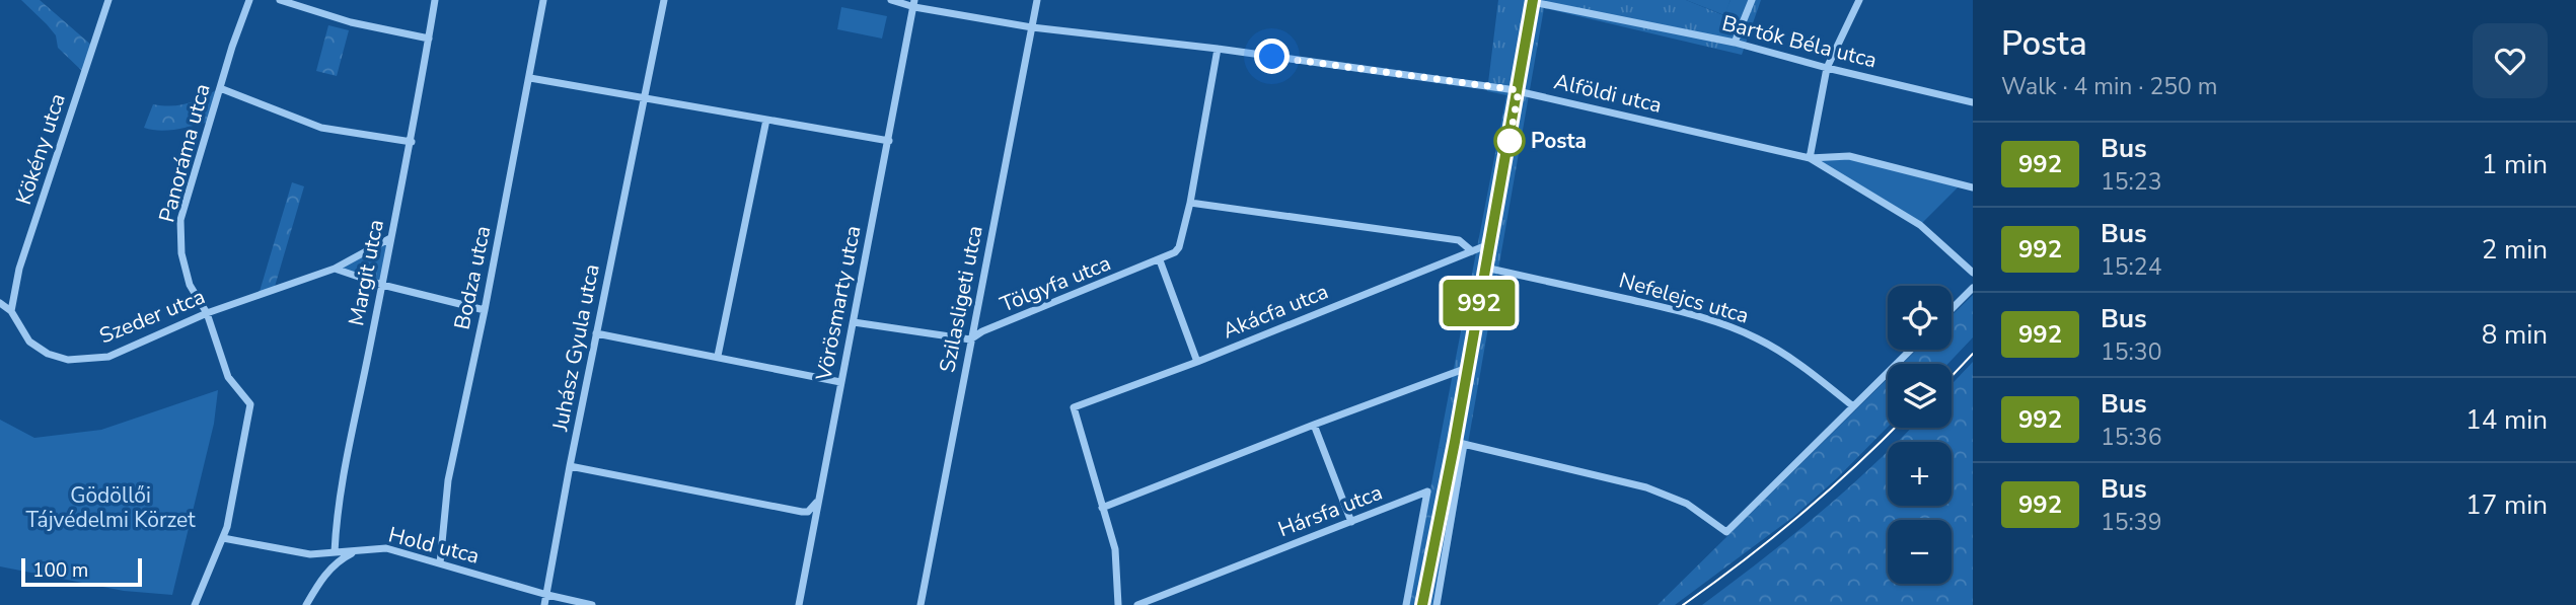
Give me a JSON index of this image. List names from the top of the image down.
{
  "streets": {
    "street": [
      "Bartók Béla utca",
      "Alföldi utca",
      "Kökény utca",
      "Panoráma utca",
      "Margit utca",
      "Bodza utca",
      "Tölgyfa utca",
      "Nefelejcs utca",
      "Szilasligeti utca",
      "Vörösmarty utca",
      "Akácfa utca",
      "Szeder utca",
      "Juhász Gyula utca",
      "Hársfa utca",
      "Hold utca"
    ]
  },
  "crossings": [
    ["Alföldi utca", "Tölgyfa utca"],
    ["Alföldi utca", "Szilasligeti utca"],
    ["Alföldi utca", "Vörösmarty utca"],
    ["Kökény utca", "Szeder utca"],
    ["Panoráma utca", "Szeder utca"],
    ["Panoráma utca", "Hold utca"],
    ["Margit utca", "Szeder utca"],
    ["Margit utca", "Hold utca"],
    ["Bodza utca", "Hold utca"],
    ["Tölgyfa utca", "Szilasligeti utca"],
    ["Juhász Gyula utca", "Hold utca"]
  ],
  "parks": ["Gödöllői Tájvédelmi Körzet"],
  "places": ["Posta"],
  "lines": ["bus line 992"],
  "scale_bar": "100 m",
  "page": {
    "on_map": "992",
    "heading": ["Posta", "Walk · 4 min · 250 m"],
    "list": [
      {
        "mark": "992",
        "name": "Bus",
        "note": "15:23",
        "value": "1 min"
      },
      {
        "mark": "992",
        "name": "Bus",
        "note": "15:24",
        "value": "2 min"
      },
      {
        "mark": "992",
        "name": "Bus",
        "note": "15:30",
        "value": "8 min"
      },
      {
        "mark": "992",
        "name": "Bus",
        "note": "15:36",
        "value": "14 min"
      },
      {
        "mark": "992",
        "name": "Bus",
        "note": "15:39",
        "value": "17 min"
      }
    ],
    "map_buttons": ["+", "−"],
    "scale": "100 m"
  }
}
